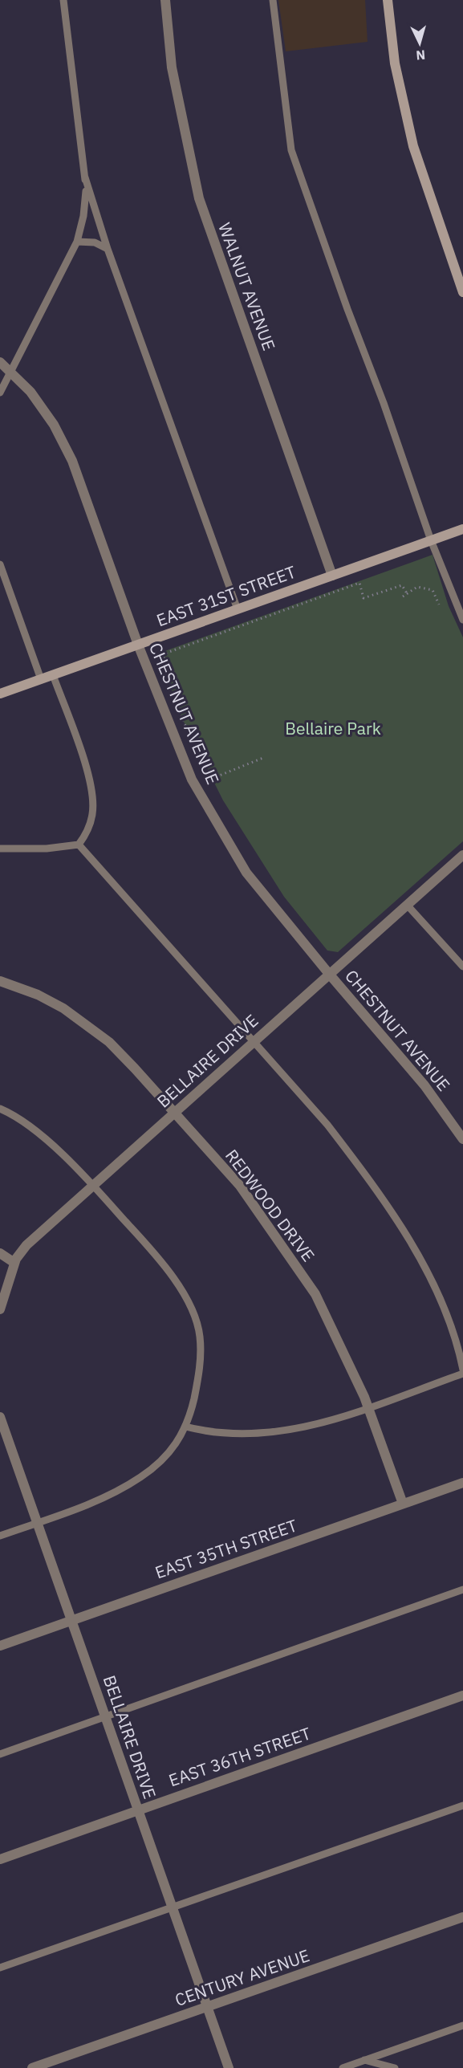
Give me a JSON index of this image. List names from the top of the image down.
{
  "streets": {
    "street": [
      "WALNUT AVENUE",
      "EAST 31ST STREET",
      "CHESTNUT AVENUE",
      "BELLAIRE DRIVE",
      "REDWOOD DRIVE",
      "EAST 35TH STREET",
      "EAST 36TH STREET",
      "CENTURY AVENUE"
    ]
  },
  "crossings": [
    ["WALNUT AVENUE", "EAST 31ST STREET"],
    ["EAST 31ST STREET", "CHESTNUT AVENUE"],
    ["CHESTNUT AVENUE", "BELLAIRE DRIVE"],
    ["BELLAIRE DRIVE", "REDWOOD DRIVE"],
    ["BELLAIRE DRIVE", "EAST 35TH STREET"],
    ["BELLAIRE DRIVE", "EAST 36TH STREET"],
    ["BELLAIRE DRIVE", "CENTURY AVENUE"],
    ["REDWOOD DRIVE", "EAST 35TH STREET"]
  ],
  "parks": ["Bellaire Park"],
  "north": "bottom"
}
